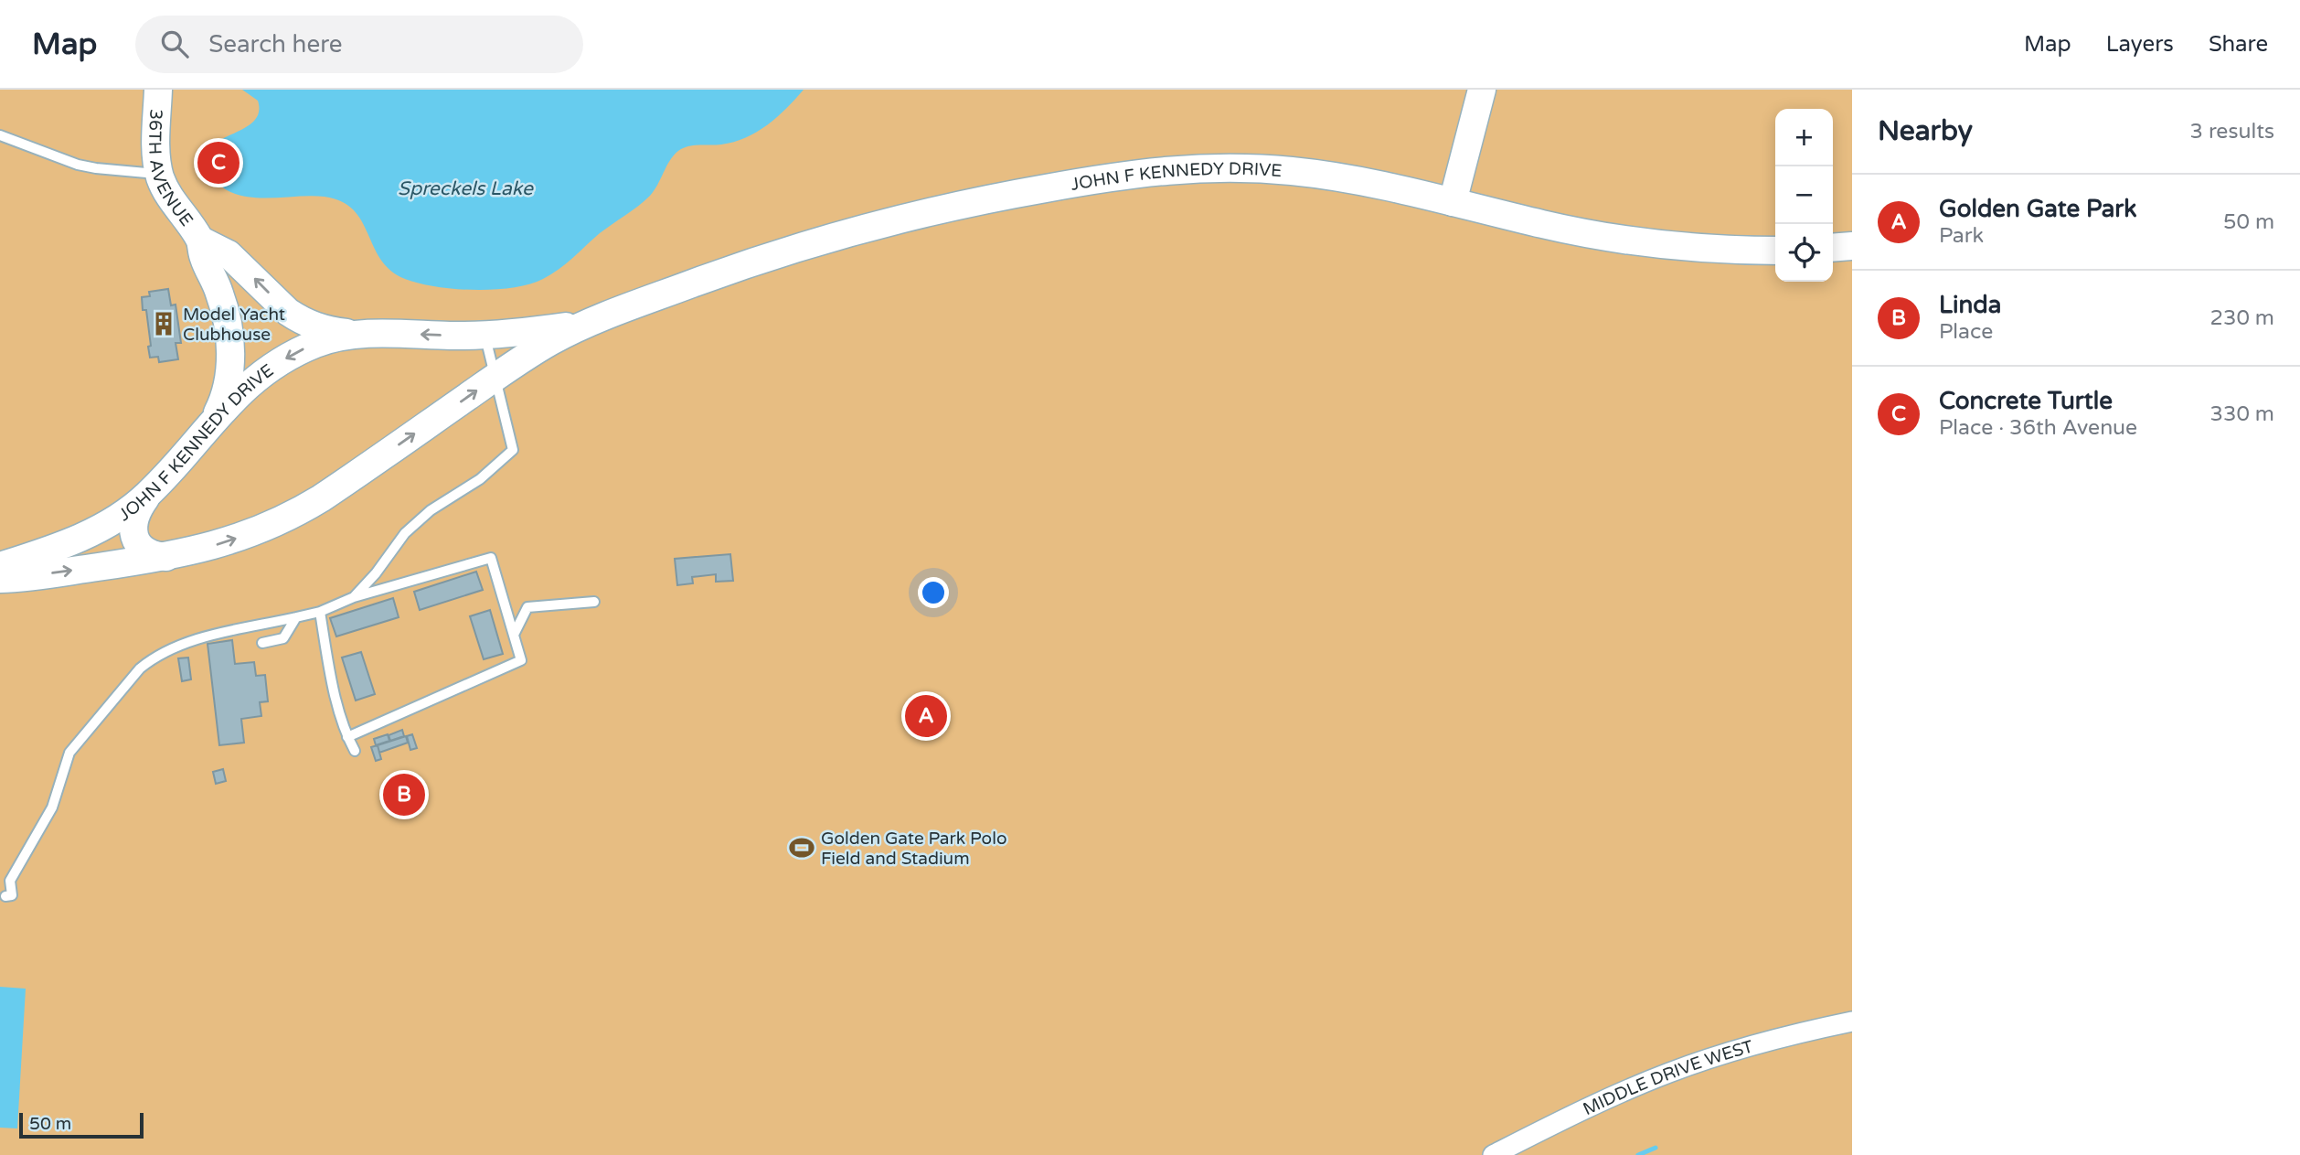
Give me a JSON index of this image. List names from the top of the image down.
{
  "streets": {
    "street": ["36TH AVENUE", "JOHN F KENNEDY DRIVE", "MIDDLE DRIVE WEST"]
  },
  "crossings": [
    ["36TH AVENUE", "JOHN F KENNEDY DRIVE"]
  ],
  "one_way": ["36TH AVENUE"],
  "water": ["Spreckels Lake"],
  "places": {
    "building": ["Model Yacht Clubhouse"],
    "sports": ["Golden Gate Park Polo Field and Stadium"]
  },
  "scale_bar": "50 m",
  "page": {
    "header": "Map",
    "search": "Search here",
    "nav": ["Map", "Layers", "Share"],
    "heading": ["Nearby", "3 results"],
    "map_buttons": ["+", "−"],
    "pins": ["C", "A", "B"],
    "list": [
      {
        "mark": "A",
        "name": "Golden Gate Park",
        "note": "Park",
        "value": "50 m"
      },
      {
        "mark": "B",
        "name": "Linda",
        "note": "Place",
        "value": "230 m"
      },
      {
        "mark": "C",
        "name": "Concrete Turtle",
        "note": "Place · 36th Avenue",
        "value": "330 m"
      }
    ],
    "scale": "50 m"
  }
}
